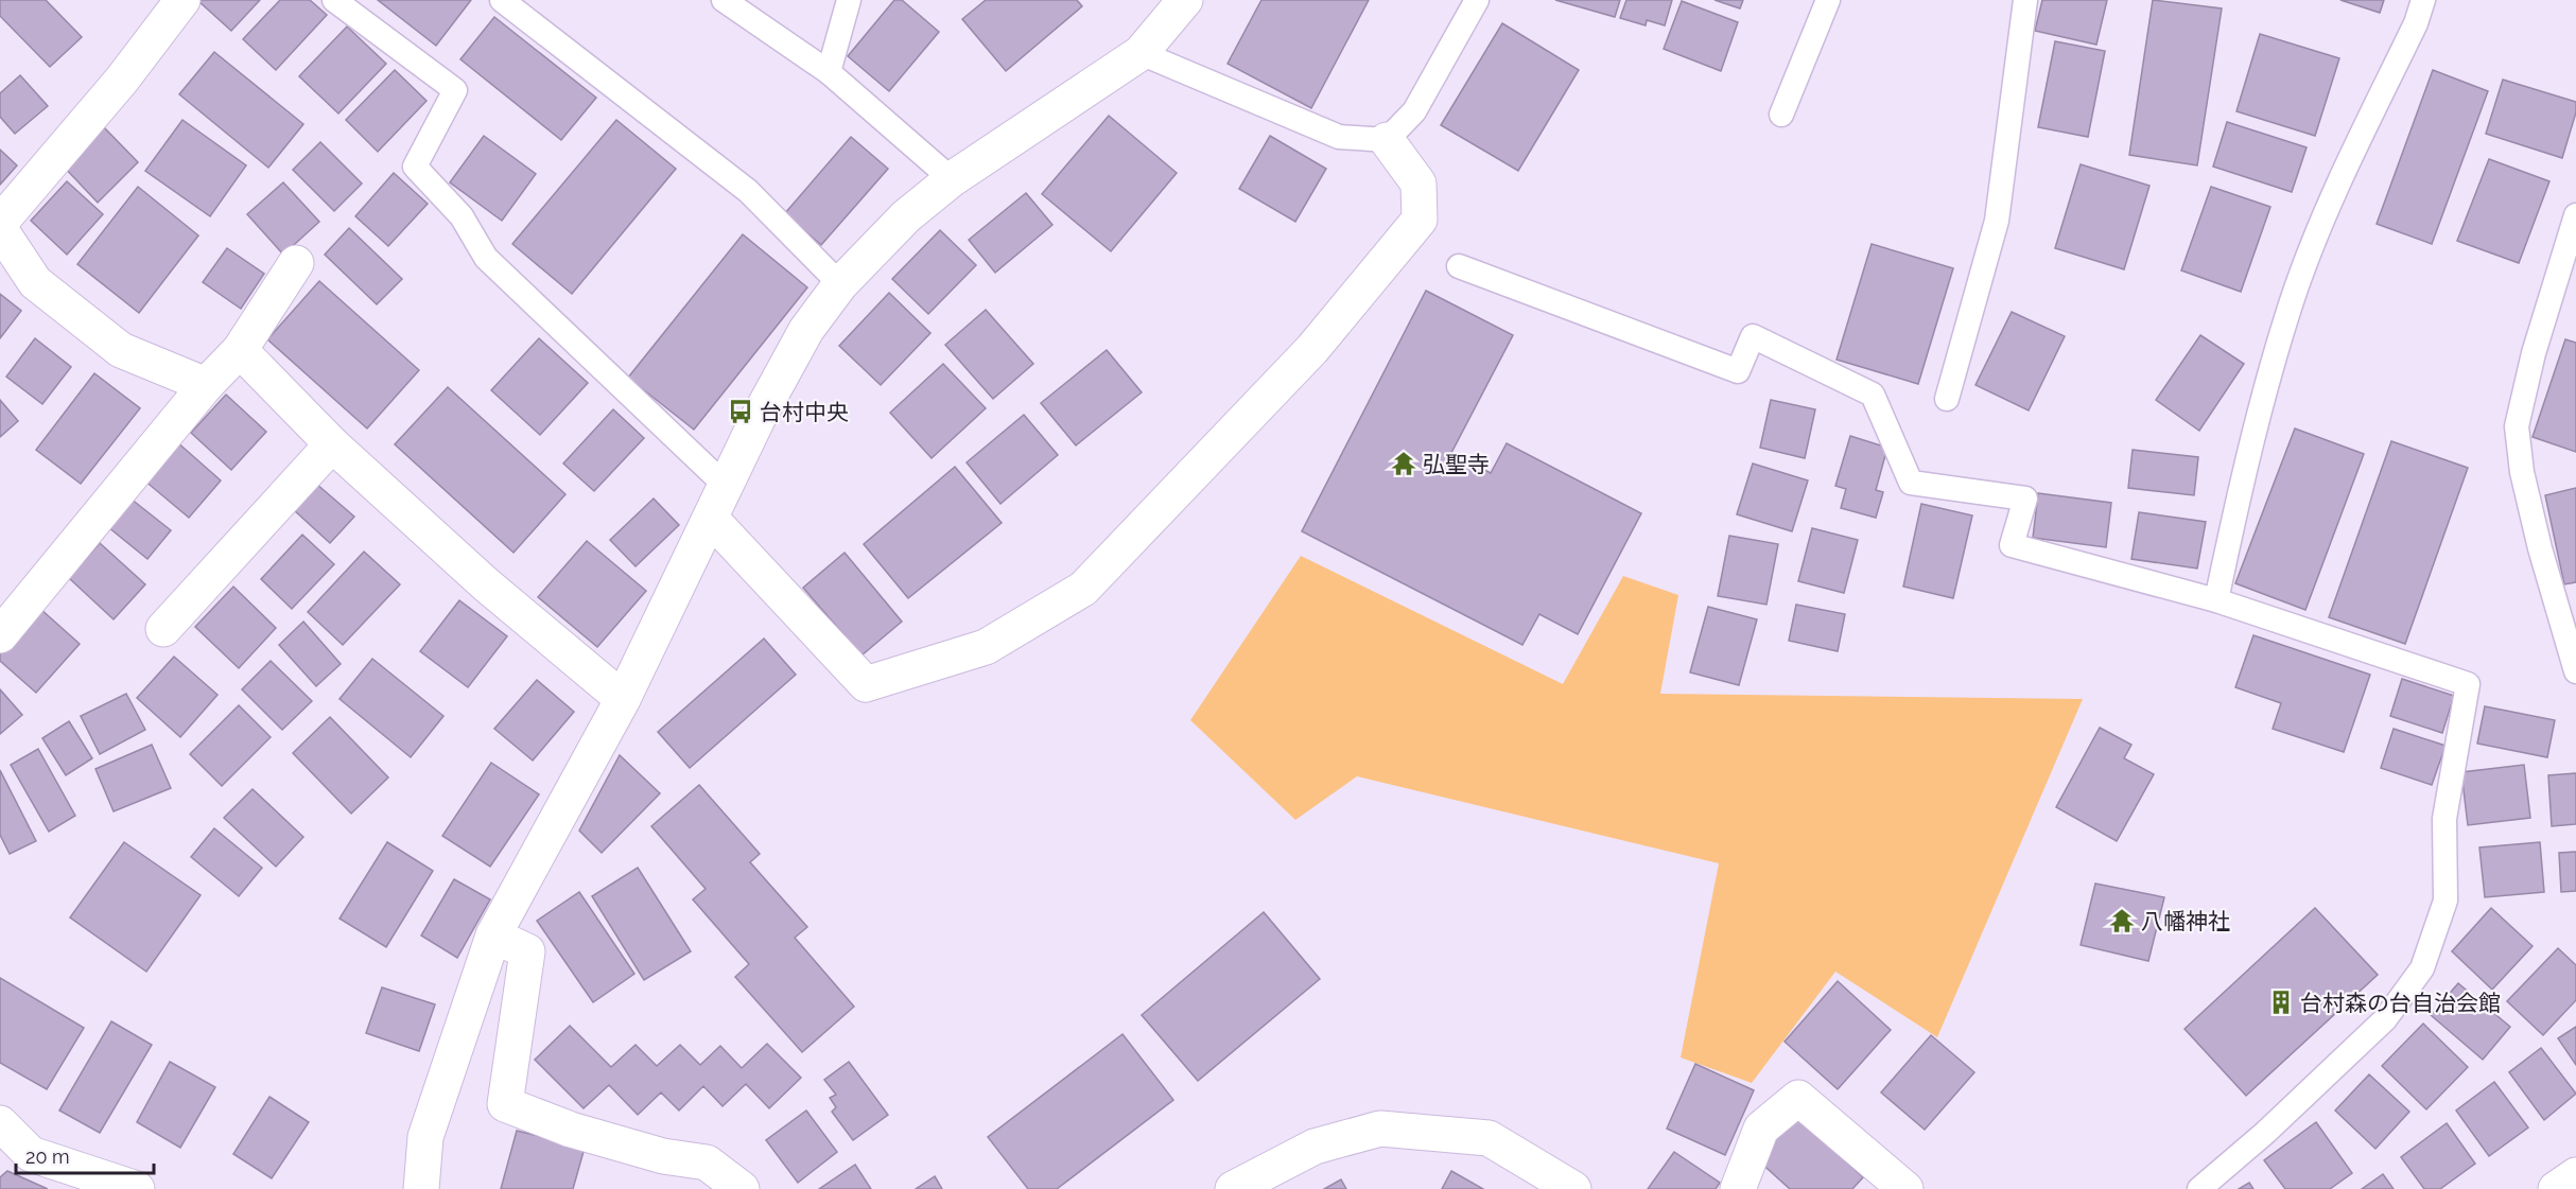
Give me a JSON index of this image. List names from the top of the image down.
{
  "places": {
    "bus stop": ["台村中央"],
    "temple": ["弘聖寺", "八幡神社"],
    "building": ["台村森の台自治会館"]
  },
  "scale_bar": "20 m"
}
